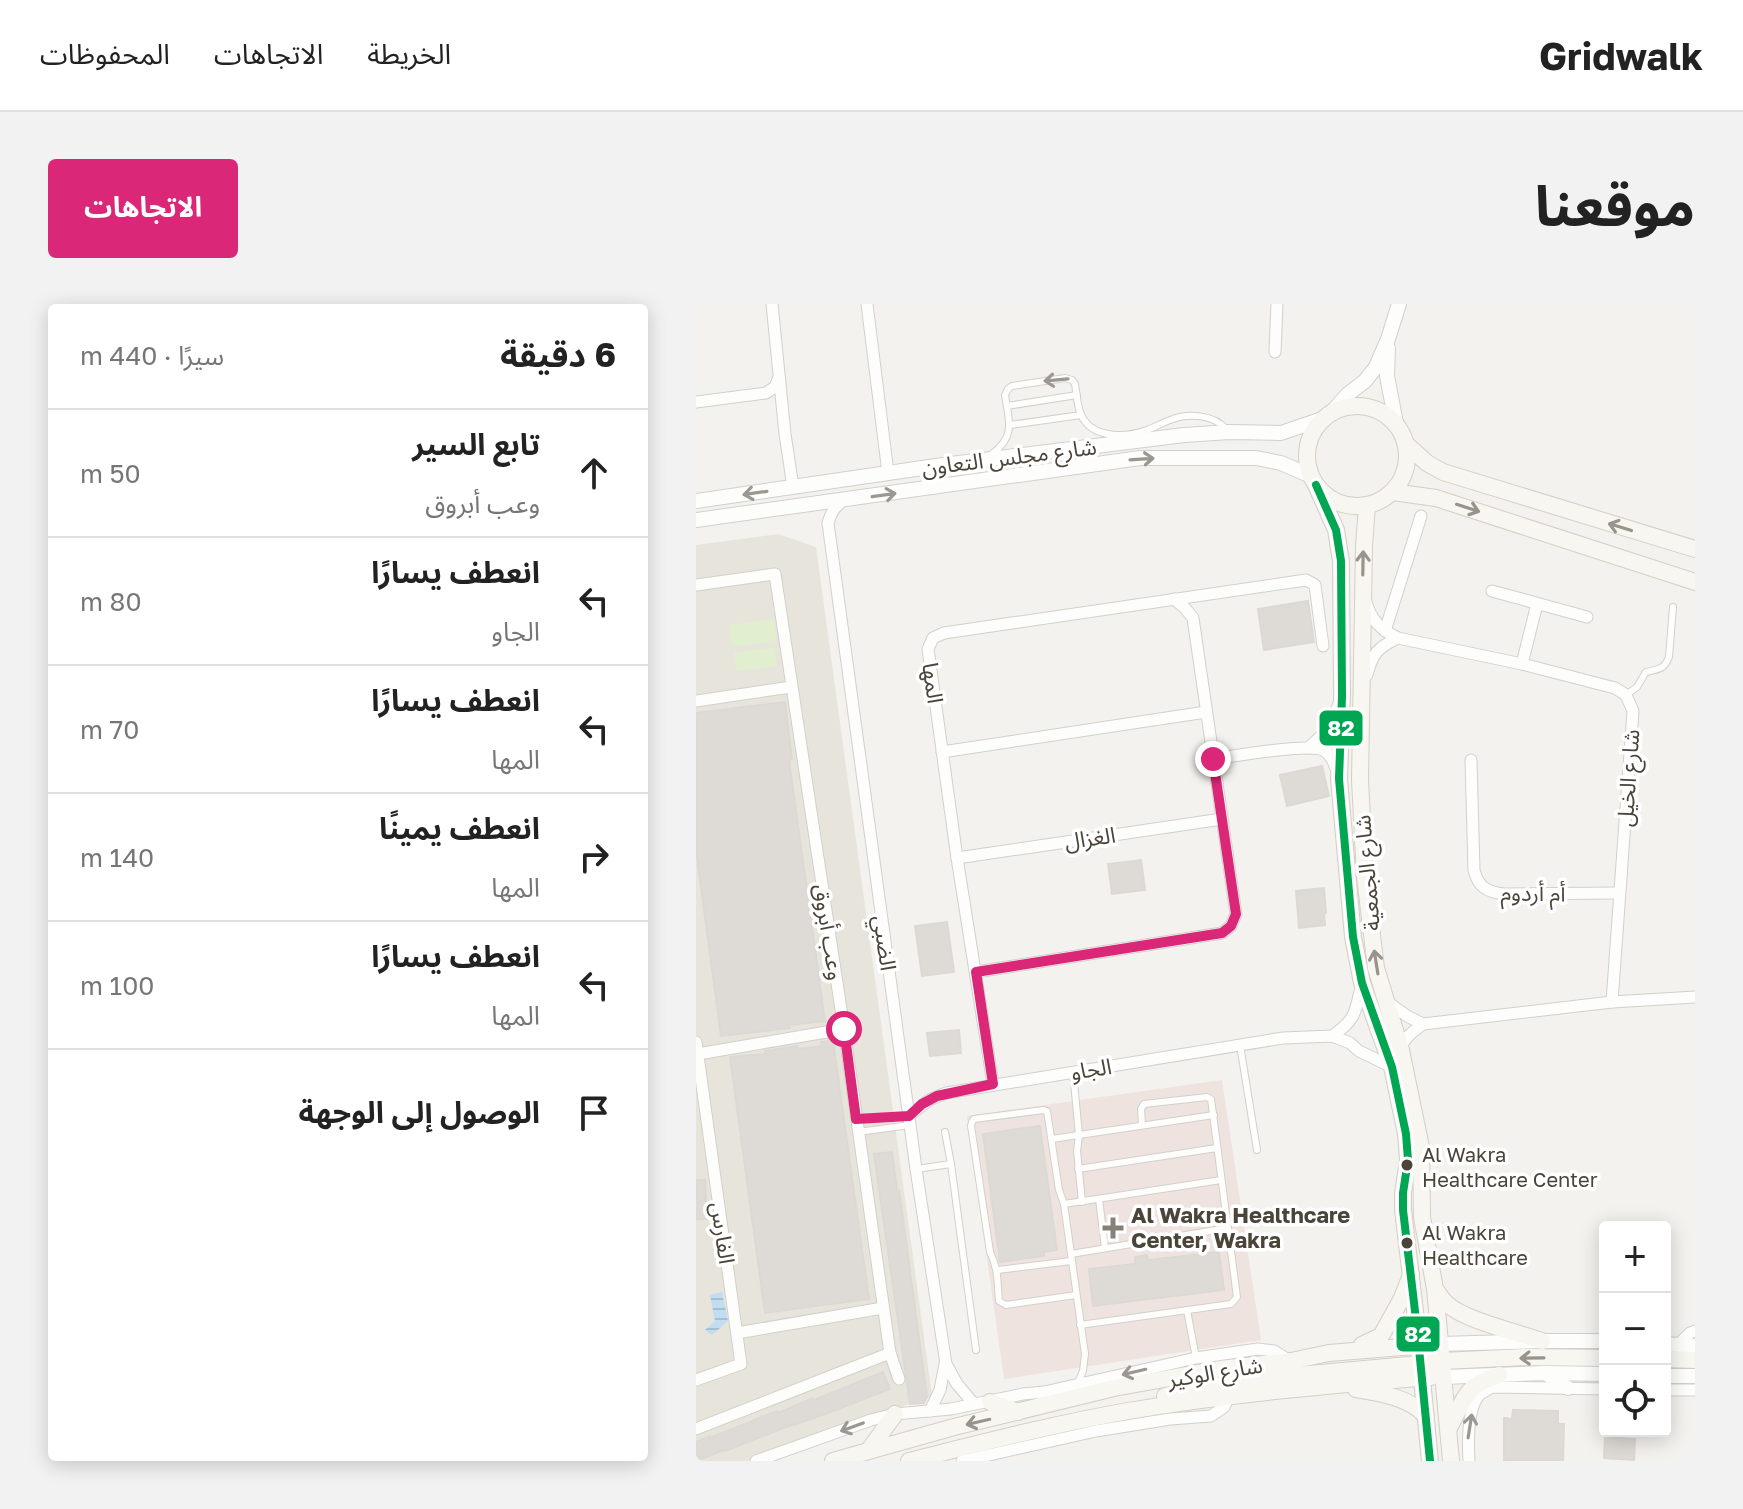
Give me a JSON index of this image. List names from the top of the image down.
{
  "streets": {
    "main road": ["شارع الجمعية", "شارع الوكير"],
    "street": [
      "شارع مجلس التعاون",
      "المها",
      "شارع الخيل",
      "الغزال",
      "أم أردوم",
      "وعب أبروق",
      "الضبي",
      "الجاو",
      "الفارس"
    ]
  },
  "crossings": [
    ["شارع مجلس التعاون", "شارع الجمعية"],
    ["المها", "الغزال"],
    ["المها", "الجاو"],
    ["شارع الخيل", "أم أردوم"],
    ["شارع الجمعية", "شارع الوكير"],
    ["وعب أبروق", "الجاو"],
    ["الضبي", "الجاو"]
  ],
  "places": {
    "other": ["Al Wakra Healthcare Center", "Al Wakra Healthcare"],
    "health": ["Al Wakra Healthcare Center, Wakra"]
  },
  "lines": ["transit line 82"],
  "page": {
    "header": "Gridwalk",
    "nav": ["الخريطة", "الاتجاهات", "المحفوظات"],
    "title": "موقعنا",
    "buttons": "الاتجاهات",
    "heading": ["6 دقيقة", "سيرًا · 440 m"],
    "list": [
      ["تابع السير", "وعب أبروق", "50 m"],
      ["انعطف يسارًا", "الجاو", "80 m"],
      ["انعطف يسارًا", "المها", "70 m"],
      ["انعطف يمينًا", "المها", "140 m"],
      ["انعطف يسارًا", "المها", "100 m"],
      "الوصول إلى الوجهة"
    ],
    "map_buttons": ["+", "−"]
  }
}
